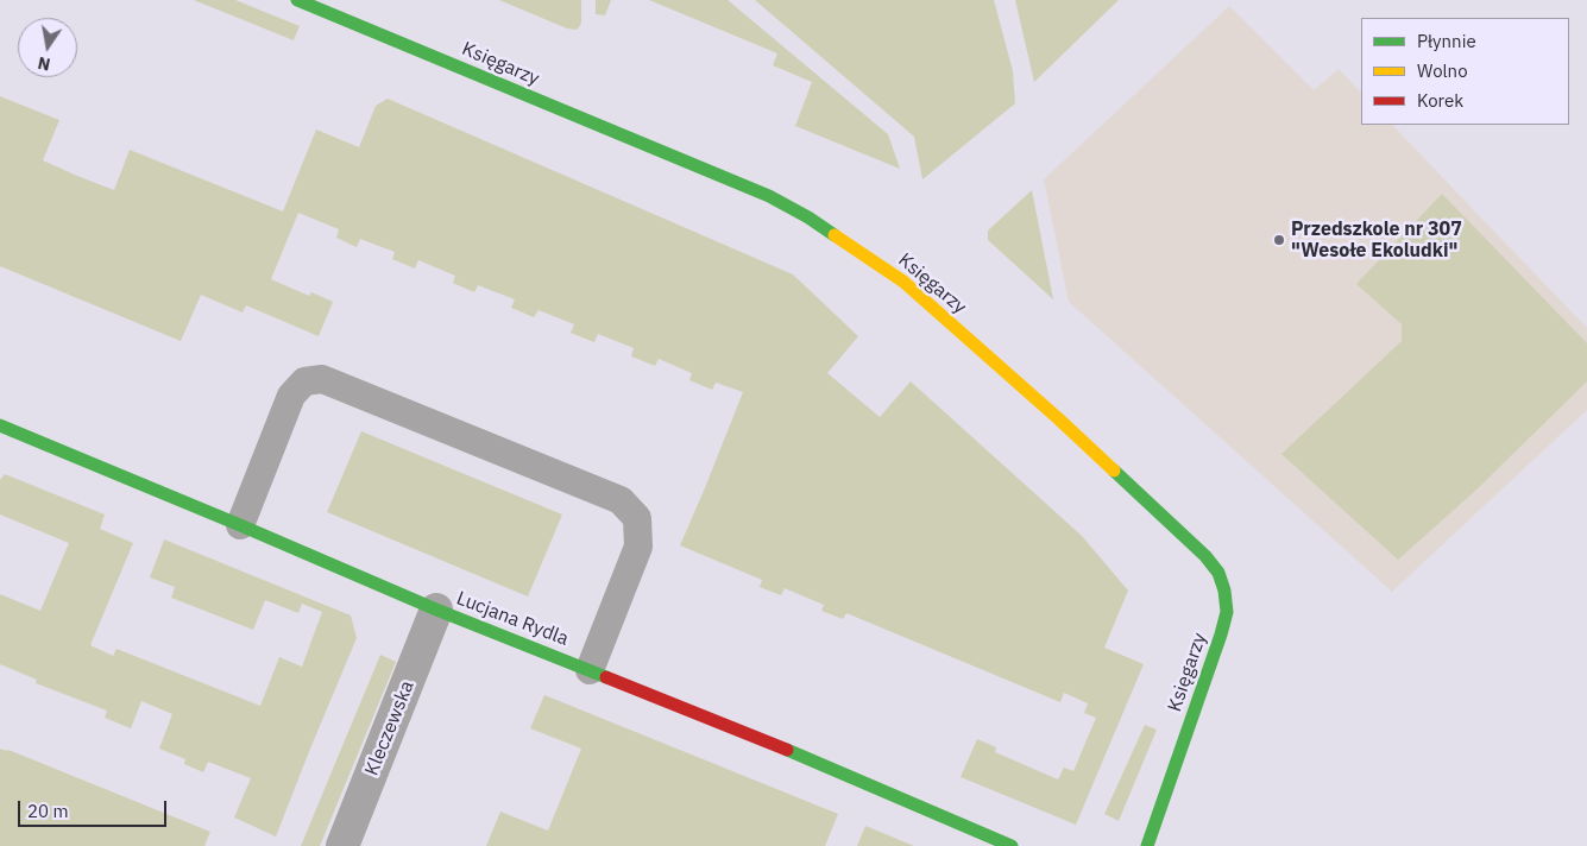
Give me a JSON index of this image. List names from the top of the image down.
{
  "streets": {
    "street": ["Księgarzy", "Lucjana Rydla", "Kleczewska"]
  },
  "crossings": [
    ["Lucjana Rydla", "Kleczewska"]
  ],
  "places": ["Przedszkole nr 307 \"Wesołe Ekoludki\""],
  "legend": ["Płynnie", "Wolno", "Korek"],
  "scale_bar": "20 m",
  "north": "bottom"
}
